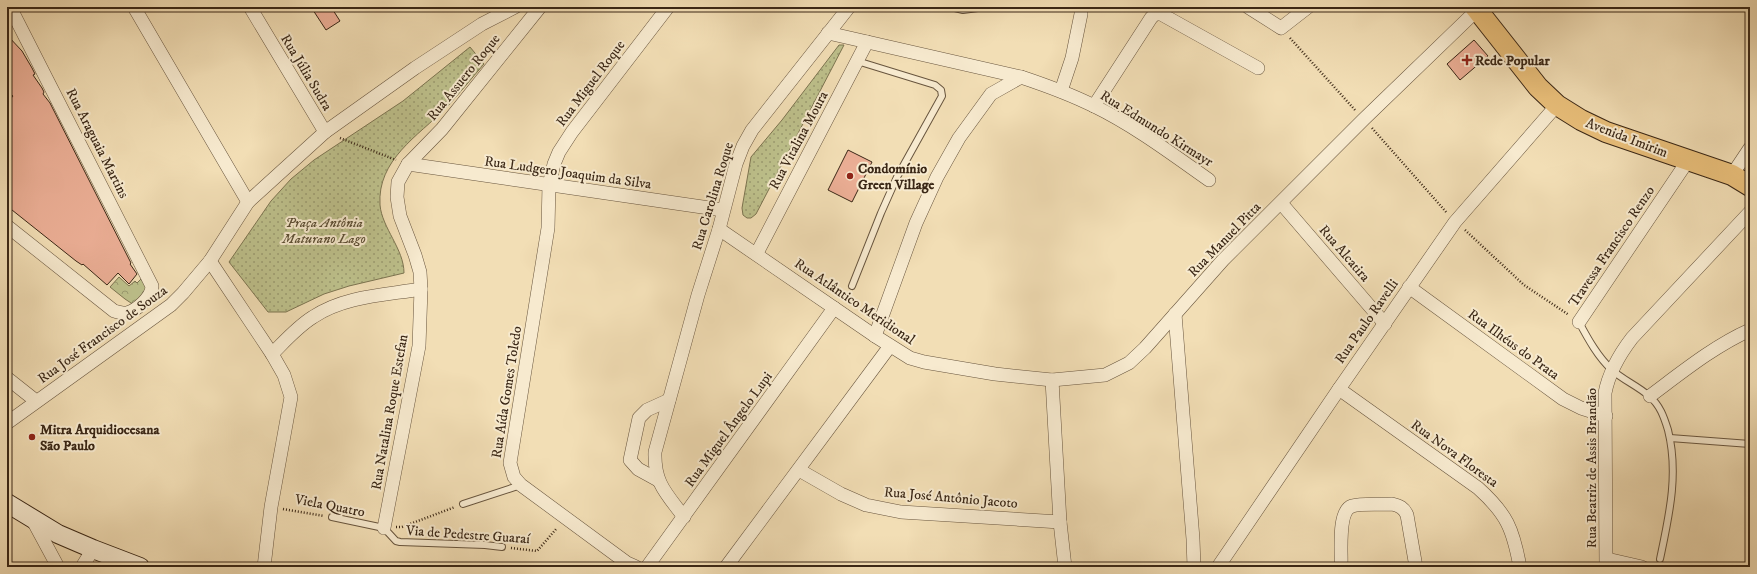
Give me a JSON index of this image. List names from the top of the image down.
{
  "streets": {
    "main road": ["Avenida Imirim"],
    "street": [
      "Rua Júlia Sudra",
      "Rua Assuero Roque",
      "Rua Miguel Roque",
      "Rua Edmundo Kirmayr",
      "Rua Vitalina Moura",
      "Rua Araguaia Martins",
      "Rua Ludgero Joaquim da Silva",
      "Rua Carolina Roque",
      "Rua Manuel Pitta",
      "Travessa Francisco Renzo",
      "Rua Alcatira",
      "Rua Atlântico Meridional",
      "Rua Paulo Ravelli",
      "Rua José Francisco de Souza",
      "Rua Ilhéus do Prata",
      "Rua Aída Gomes Toledo",
      "Rua Natalina Roque Estefan",
      "Rua Miguel Ângelo Lupi",
      "Rua Nova Floresta",
      "Rua Beatriz de Assis Brandão",
      "Rua José Antônio Jacoto"
    ],
    "lane": ["Viela Quatro", "Via de Pedestre Guaraí"]
  },
  "crossings": [
    ["Rua Assuero Roque", "Rua Ludgero Joaquim da Silva"],
    ["Rua Assuero Roque", "Rua Natalina Roque Estefan"],
    ["Rua Miguel Roque", "Rua Ludgero Joaquim da Silva"],
    ["Rua Miguel Roque", "Rua Aída Gomes Toledo"],
    ["Rua Edmundo Kirmayr", "Rua Vitalina Moura"],
    ["Rua Edmundo Kirmayr", "Rua Carolina Roque"],
    ["Avenida Imirim", "Rua Manuel Pitta"],
    ["Avenida Imirim", "Travessa Francisco Renzo"],
    ["Avenida Imirim", "Rua Paulo Ravelli"],
    ["Rua Vitalina Moura", "Rua Atlântico Meridional"],
    ["Rua Ludgero Joaquim da Silva", "Rua Carolina Roque"],
    ["Rua Ludgero Joaquim da Silva", "Rua Aída Gomes Toledo"],
    ["Rua Ludgero Joaquim da Silva", "Rua Natalina Roque Estefan"],
    ["Rua Carolina Roque", "Rua Atlântico Meridional"],
    ["Rua Carolina Roque", "Rua Miguel Ângelo Lupi"],
    ["Rua Manuel Pitta", "Rua Alcatira"],
    ["Rua Manuel Pitta", "Rua Atlântico Meridional"],
    ["Travessa Francisco Renzo", "Rua Beatriz de Assis Brandão"],
    ["Rua Alcatira", "Rua Paulo Ravelli"],
    ["Rua Atlântico Meridional", "Rua Miguel Ângelo Lupi"],
    ["Rua Paulo Ravelli", "Rua Ilhéus do Prata"],
    ["Rua Paulo Ravelli", "Rua Nova Floresta"],
    ["Rua Ilhéus do Prata", "Rua Beatriz de Assis Brandão"],
    ["Rua Aída Gomes Toledo", "Via de Pedestre Guaraí"],
    ["Rua Natalina Roque Estefan", "Viela Quatro"],
    ["Rua Natalina Roque Estefan", "Via de Pedestre Guaraí"],
    ["Viela Quatro", "Via de Pedestre Guaraí"]
  ],
  "parks": ["Praça Antônia Maturano Lago"],
  "places": {
    "health": ["Rede Popular"],
    "other": ["Condomínio Green Village", "Mitra Arquidiocesana São Paulo"]
  }
}
